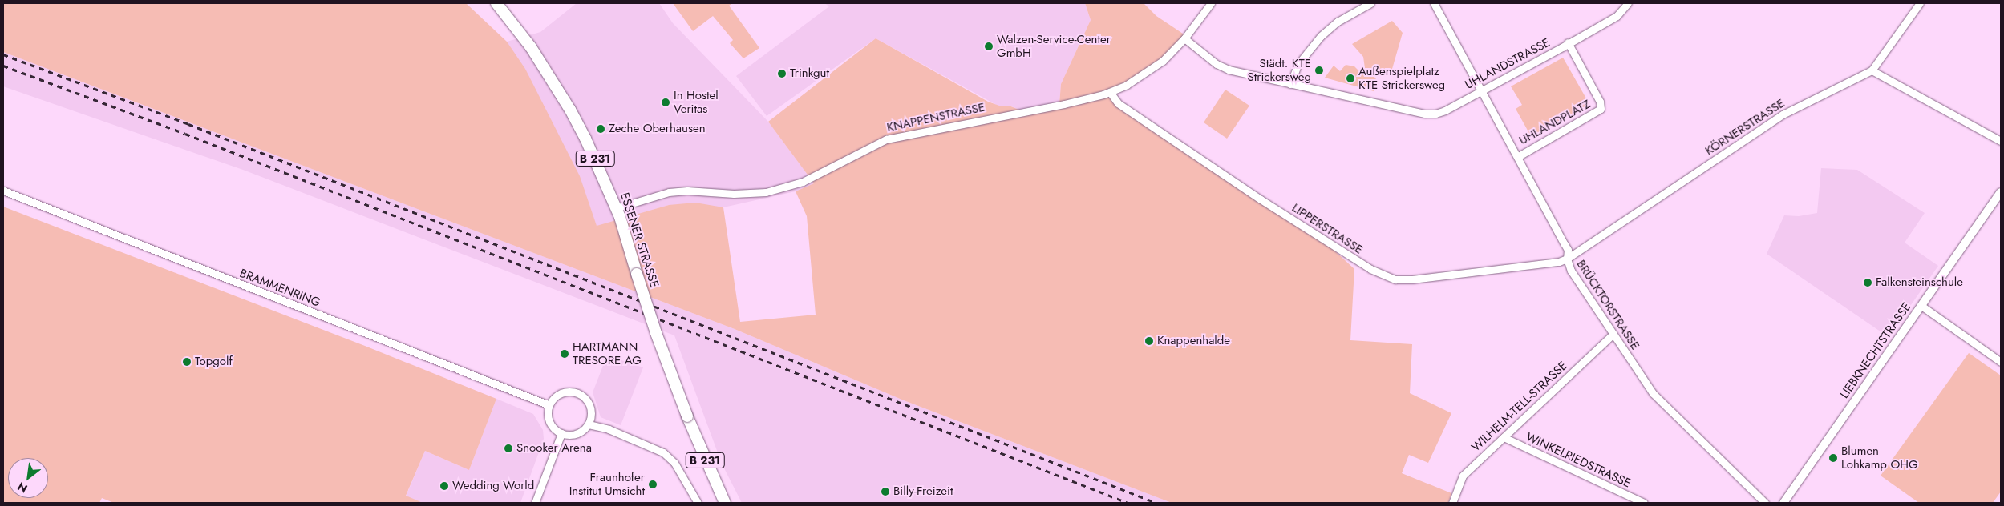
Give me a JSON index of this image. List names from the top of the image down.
{
  "streets": {
    "main road": ["B 231", "ESSENER STRASSE"],
    "street": [
      "UHLANDSTRASSE",
      "KNAPPENSTRASSE",
      "UHLANDPLATZ",
      "KÖRNERSTRASSE",
      "LIPPERSTRASSE",
      "BRAMMENRING",
      "BRÜCKTORSTRASSE",
      "LIEBKNECHTSTRASSE",
      "WILHELM-TELL-STRASSE",
      "WINKELRIEDSTRASSE"
    ]
  },
  "crossings": [
    ["UHLANDSTRASSE", "KNAPPENSTRASSE"],
    ["UHLANDSTRASSE", "UHLANDPLATZ"],
    ["UHLANDSTRASSE", "BRÜCKTORSTRASSE"],
    ["KNAPPENSTRASSE", "LIPPERSTRASSE"],
    ["KNAPPENSTRASSE", "ESSENER STRASSE"],
    ["UHLANDPLATZ", "BRÜCKTORSTRASSE"],
    ["KÖRNERSTRASSE", "LIPPERSTRASSE"],
    ["KÖRNERSTRASSE", "BRÜCKTORSTRASSE"],
    ["LIPPERSTRASSE", "BRÜCKTORSTRASSE"],
    ["BRÜCKTORSTRASSE", "WILHELM-TELL-STRASSE"],
    ["WILHELM-TELL-STRASSE", "WINKELRIEDSTRASSE"]
  ],
  "places": [
    "Walzen-Service-Center GmbH",
    "Städt. KTE Strickersweg",
    "Trinkgut",
    "Außenspielplatz KTE Strickersweg",
    "In Hostel Veritas",
    "Zeche Oberhausen",
    "Falkensteinschule",
    "Knappenhalde",
    "HARTMANN TRESORE AG",
    "Topgolf",
    "Snooker Arena",
    "Blumen Lohkamp OHG",
    "Fraunhofer Institut Umsicht",
    "Wedding World",
    "Billy-Freizeit"
  ],
  "north": "bottom left"
}
